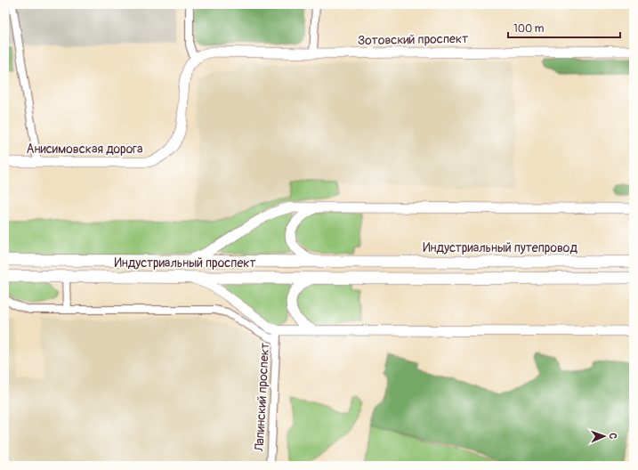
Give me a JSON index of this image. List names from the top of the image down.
{
  "streets": {
    "main road": ["Индустриальный путепровод", "Индустриальный проспект"],
    "street": ["Зотовский проспект", "Анисимовская дорога", "Лапинский проспект"]
  },
  "crossings": [
    ["Зотовский проспект", "Анисимовская дорога"],
    ["Индустриальный путепровод", "Индустриальный проспект"]
  ],
  "scale_bar": "100 m",
  "north": "right"
}
